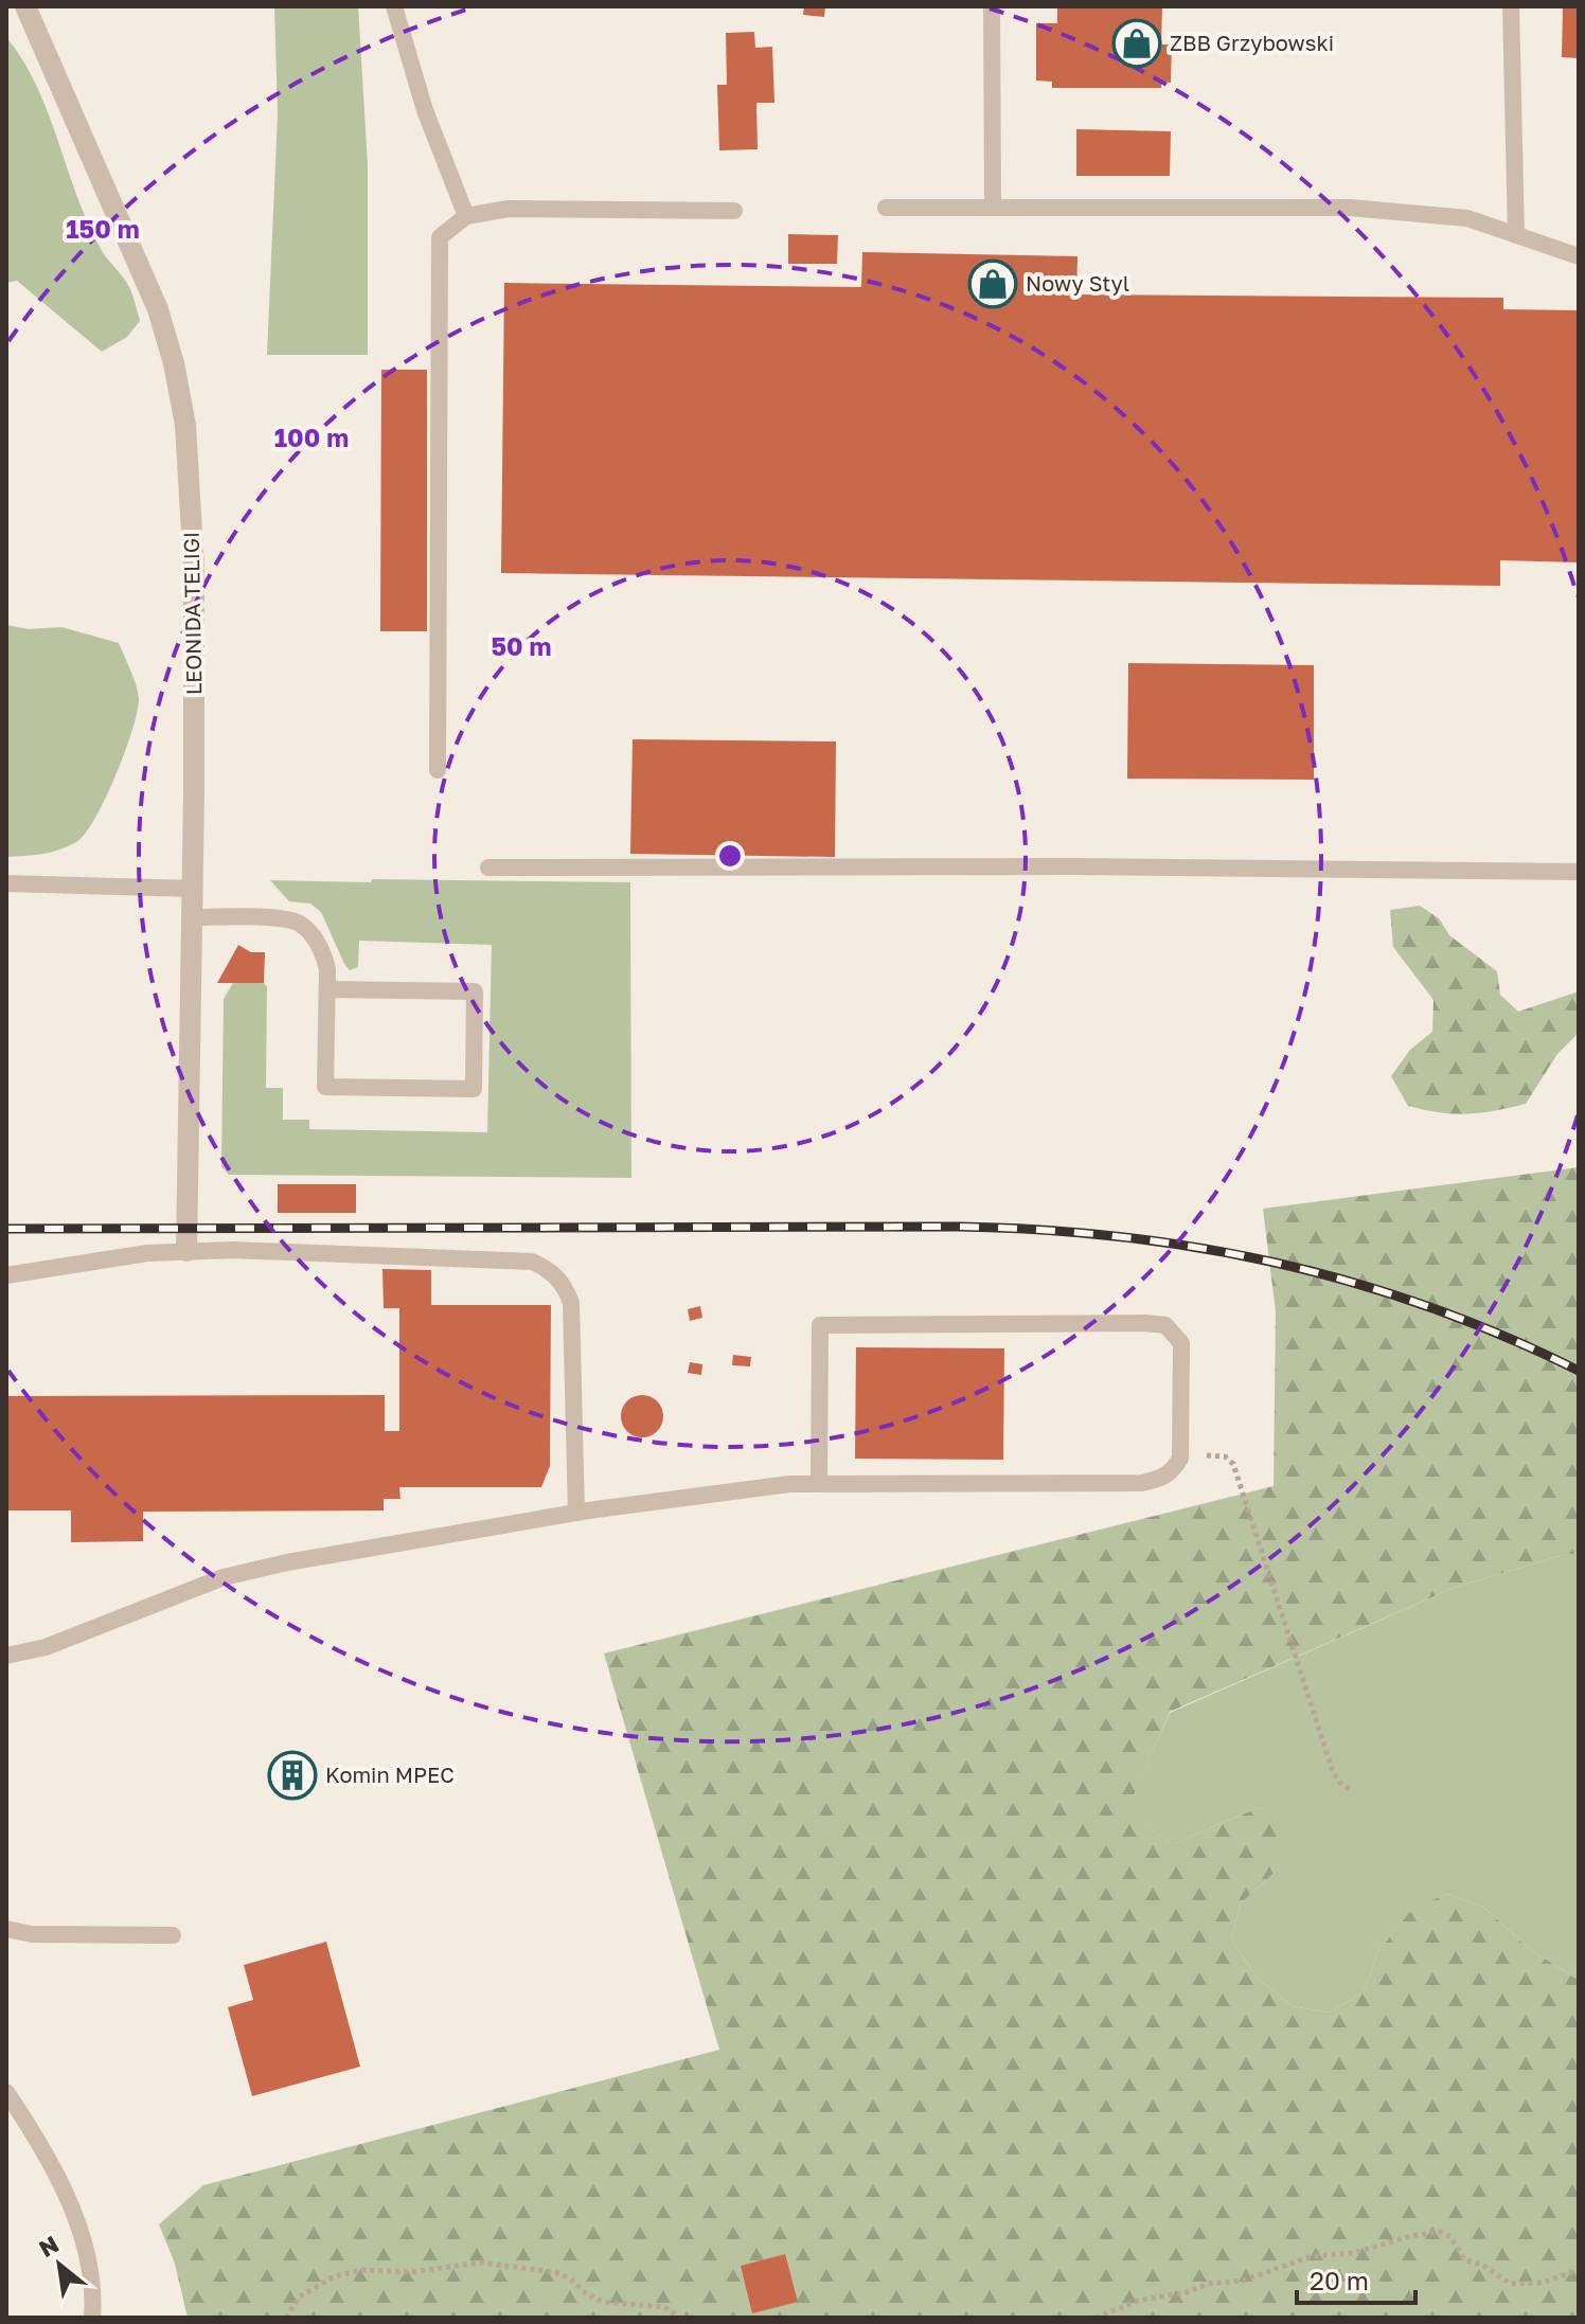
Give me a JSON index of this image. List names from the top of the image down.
{
  "streets": {
    "street": ["LEONIDA TELIGI"]
  },
  "places": {
    "shop": ["ZBB Grzybowski", "Nowy Styl"],
    "building": ["Komin MPEC"]
  },
  "scale_bar": "20 m",
  "north": "top left",
  "rings": ["150 m", "100 m", "50 m"]
}
